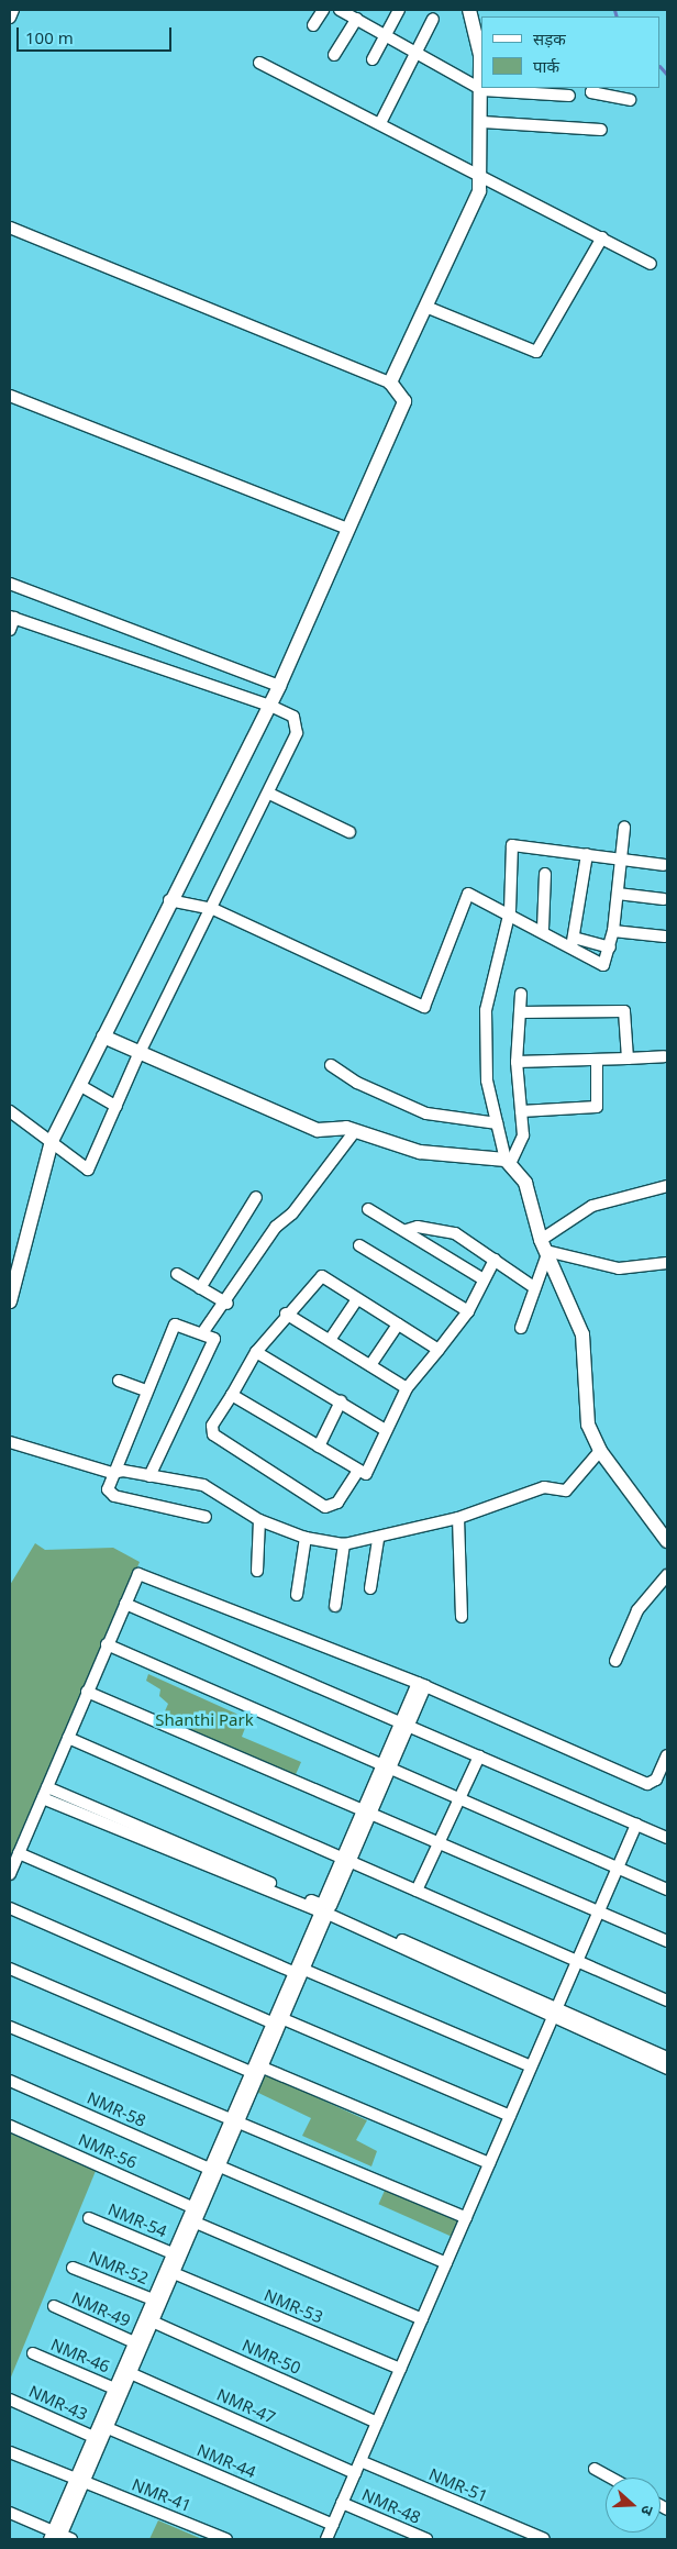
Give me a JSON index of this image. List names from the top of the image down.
{
  "streets": {
    "street": [
      "NMR-58",
      "NMR-56",
      "NMR-54",
      "NMR-52",
      "NMR-53",
      "NMR-49",
      "NMR-46",
      "NMR-50",
      "NMR-43",
      "NMR-47",
      "NMR-44",
      "NMR-51",
      "NMR-41",
      "NMR-48"
    ]
  },
  "parks": ["Shanthi Park"],
  "legend": ["सड़क", "पार्क"],
  "scale_bar": "100 m",
  "north": "right"
}
